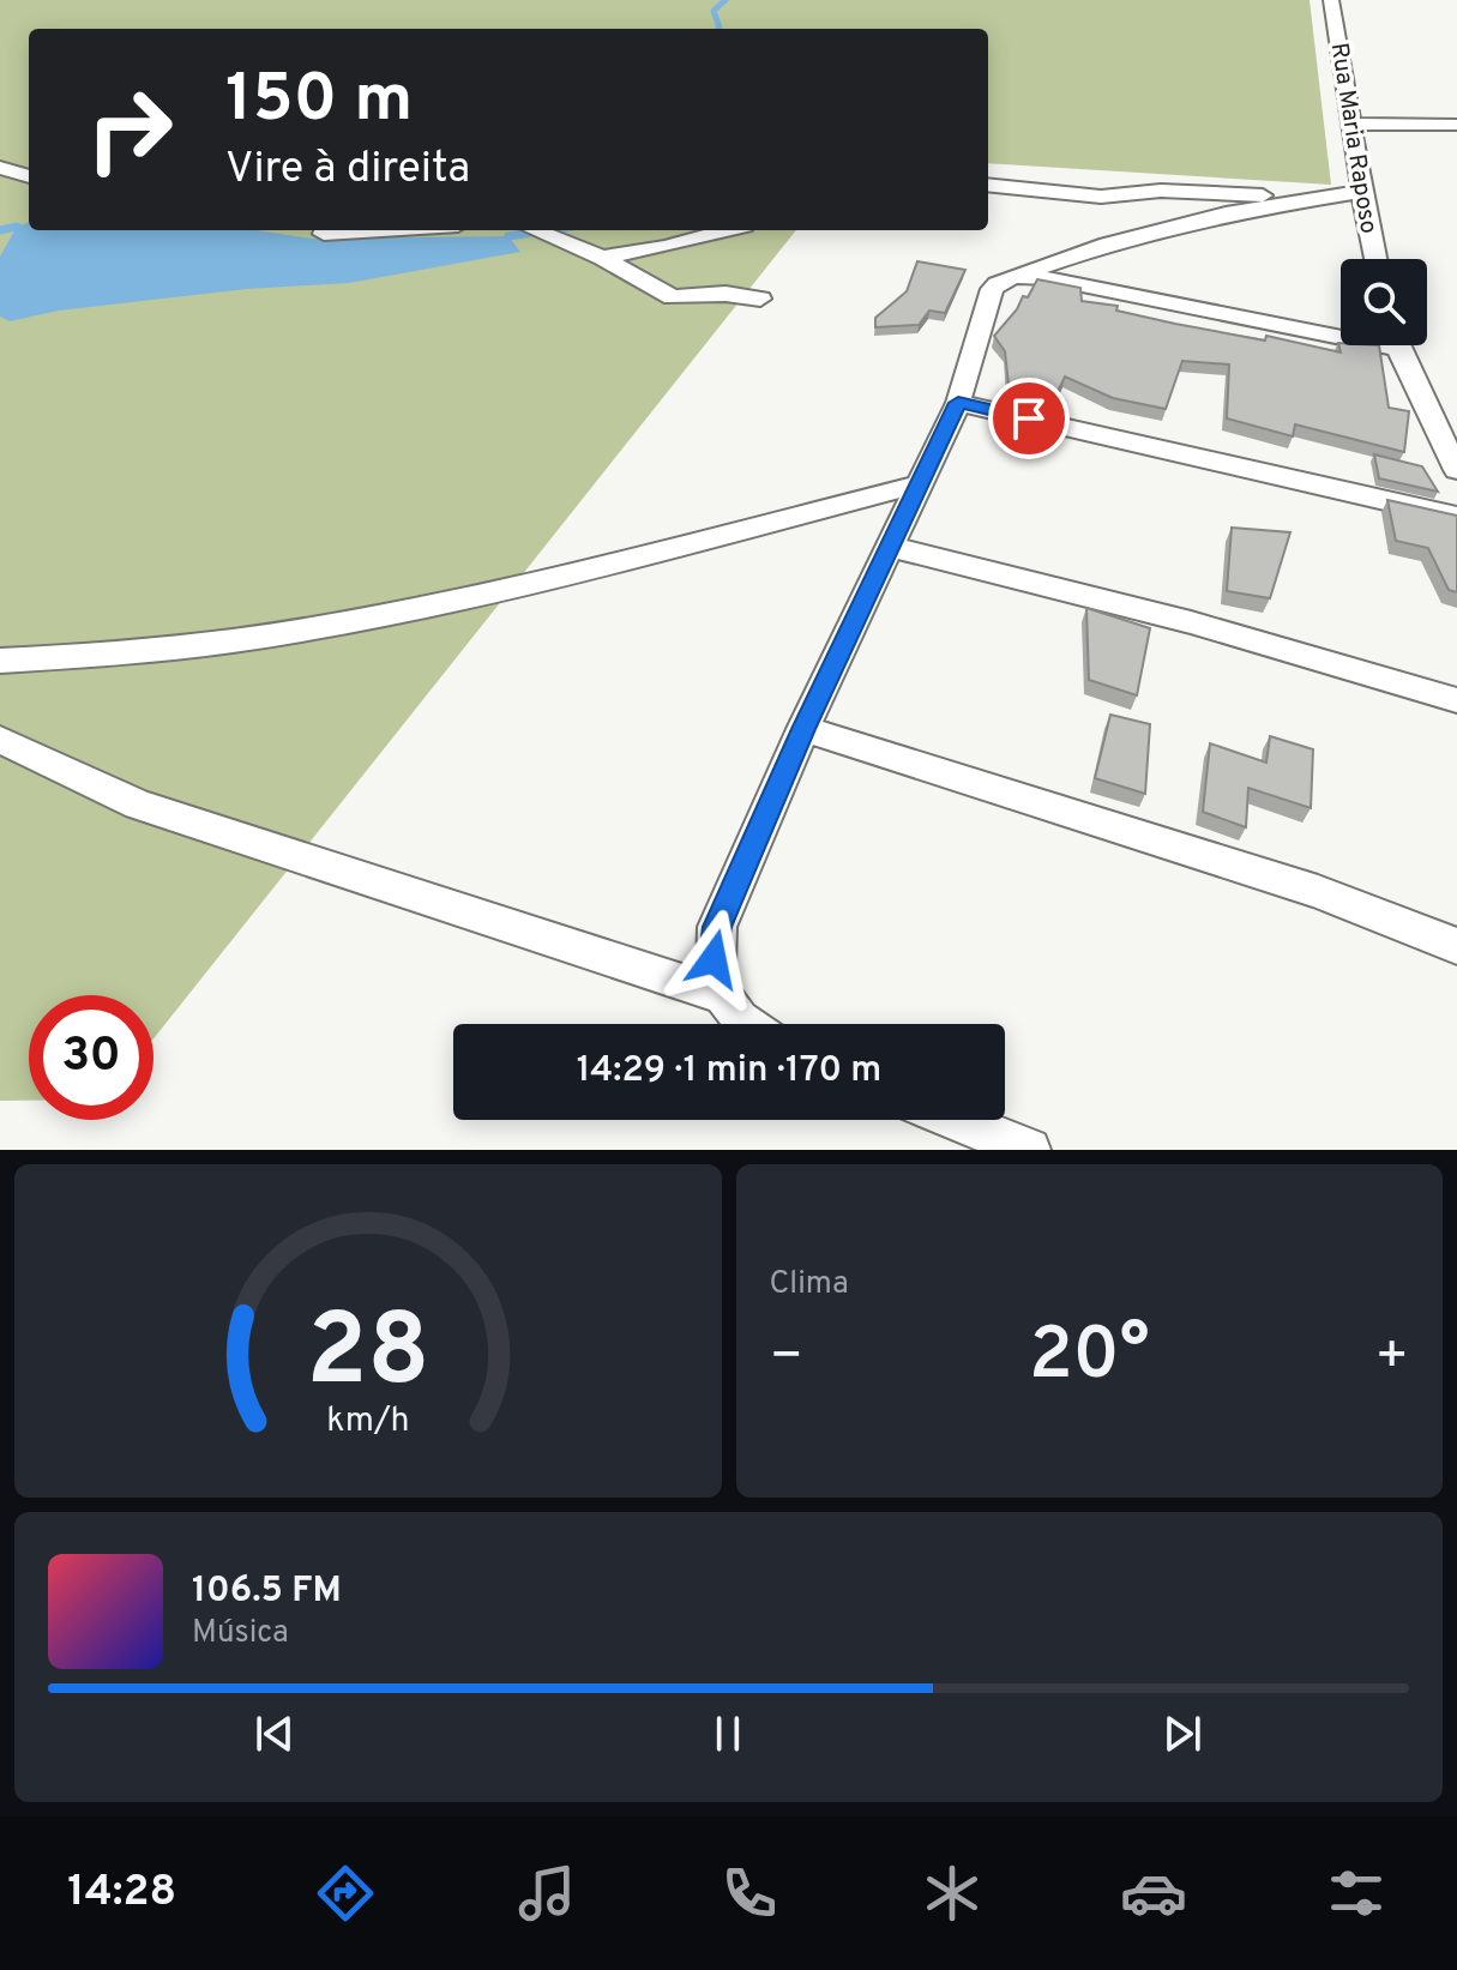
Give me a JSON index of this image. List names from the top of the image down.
{
  "streets": {
    "street": ["Rua Maria Raposo"]
  },
  "page": {
    "turn": ["150 m", "Vire à direita"],
    "limit": "30",
    "trip": "14:29 · 1 min · 170 m",
    "tile": "Clima",
    "heat": ["−", "20°", "+"],
    "song": ["106.5 FM", "Música"],
    "tabs": "14:28",
    "gauge": ["28", "km/h"]
  }
}
